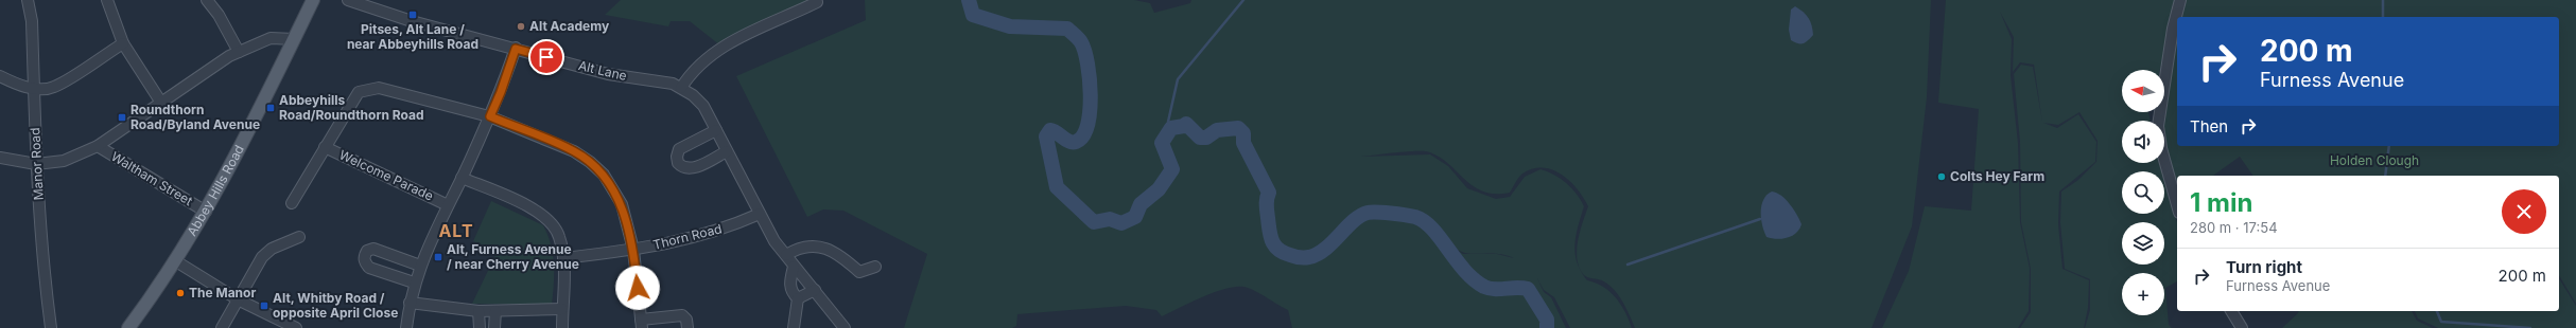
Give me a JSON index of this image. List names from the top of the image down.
{
  "streets": {
    "main road": ["Abbey Hills Road"],
    "street": [
      "Alt Lane",
      "Manor Road",
      "Welcome Parade",
      "Waltham Street",
      "Thorn Road"
    ]
  },
  "crossings": [
    ["Alt Lane", "Thorn Road"],
    ["Waltham Street", "Abbey Hills Road"]
  ],
  "districts": ["ALT"],
  "parks": ["Holden Clough"],
  "places": {
    "transit": [
      "Pitses, Alt Lane / near Abbeyhills Road",
      "Abbeyhills Road/Roundthorn Road",
      "Roundthorn Road/Byland Avenue",
      "Alt, Furness Avenue / near Cherry Avenue",
      "Alt, Whitby Road / opposite April Close"
    ],
    "other": ["Alt Academy", "Colts Hey Farm", "The Manor"]
  },
  "north": "left",
  "page": {
    "turn": ["200 m", "Furness Avenue"],
    "map_buttons": "+",
    "then": "Then",
    "heading": ["1 min", "280 m · 17:54"],
    "list": [
      {
        "name": "Turn right",
        "note": "Furness Avenue",
        "value": "200 m"
      }
    ]
  }
}
